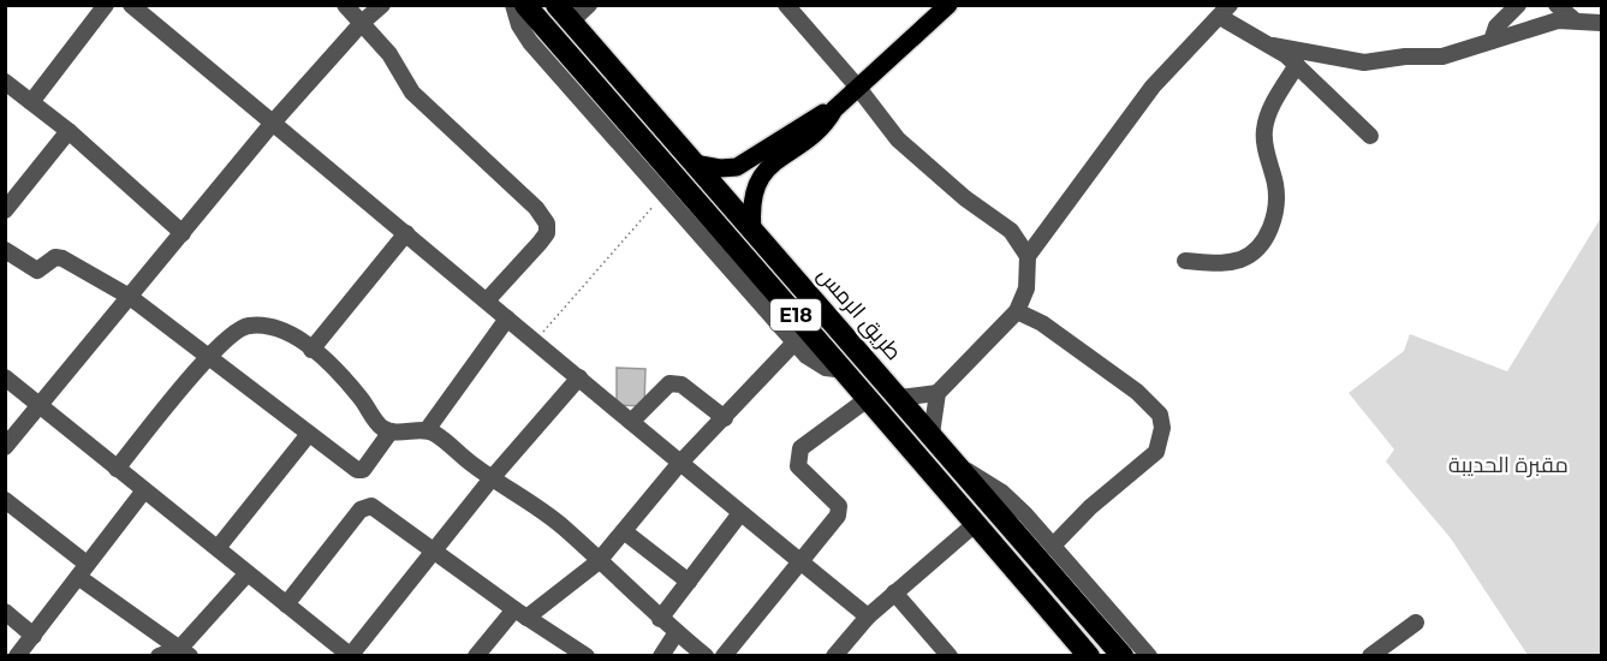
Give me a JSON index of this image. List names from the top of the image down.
{
  "streets": {
    "highway": ["طريق الرمس", "E18"]
  },
  "parks": ["مقبرة الحديبة"]
}
